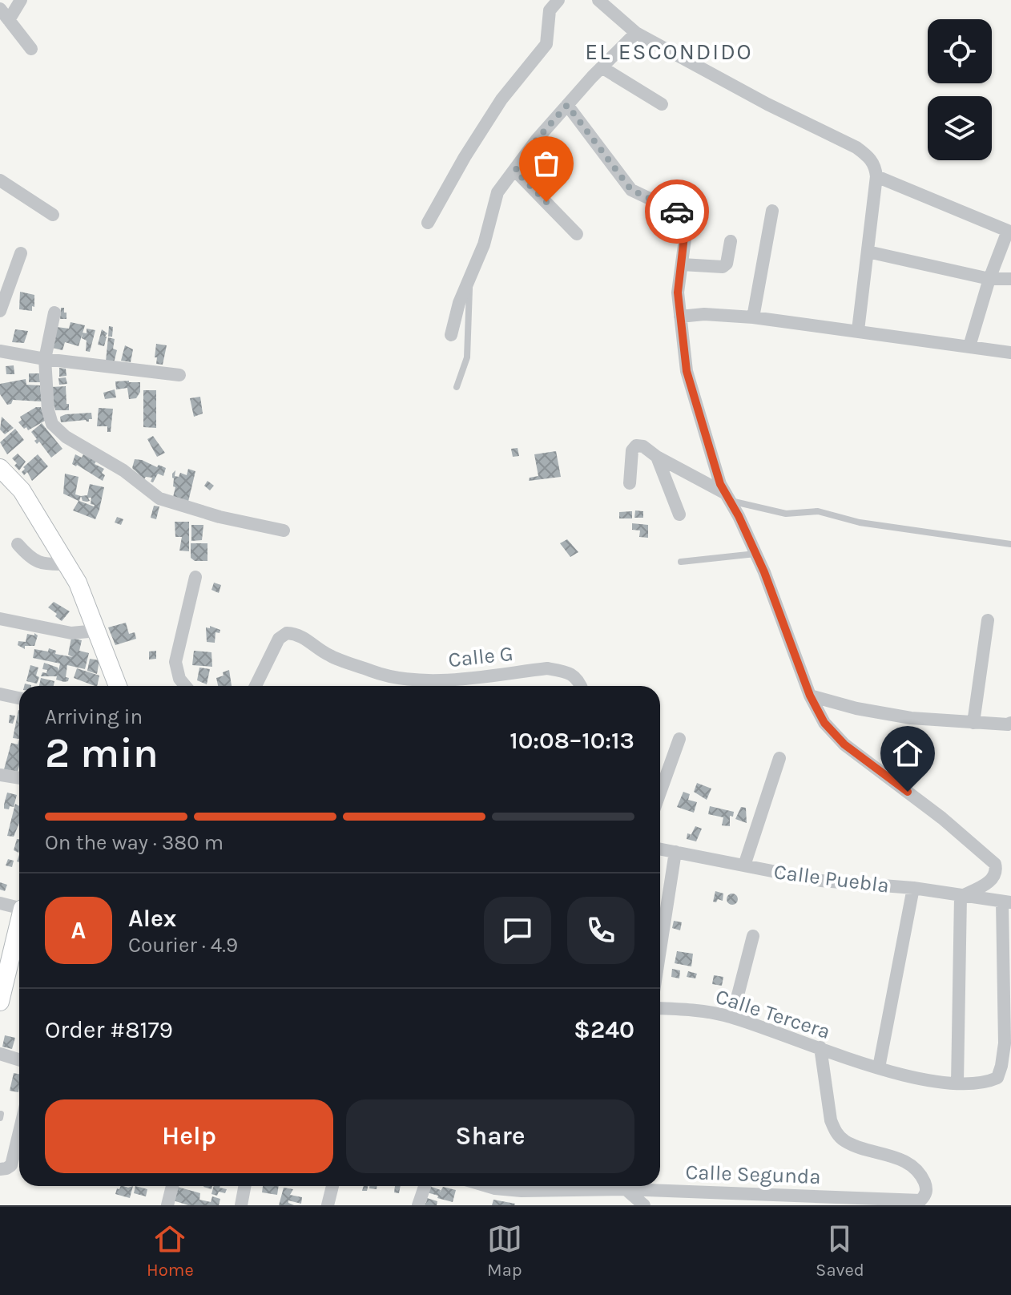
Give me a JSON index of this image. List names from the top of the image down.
{
  "streets": {
    "street": [
      "Calle G",
      "Calle Puebla",
      "Calle Tercera",
      "Calle Segunda"
    ]
  },
  "crossings": [
    ["Calle Puebla", "Calle Tercera"],
    ["Calle Tercera", "Calle Segunda"]
  ],
  "districts": ["EL ESCONDIDO"],
  "page": {
    "heading": ["2 min", "Arriving in", "10:08–10:13"],
    "panel": [
      "Alex",
      "Courier · 4.9",
      "Order #8179",
      "$240"
    ],
    "bar": "On the way · 380 m",
    "round": "A",
    "buttons": ["Help", "Share"],
    "tabs": ["Home", "Map", "Saved"]
  }
}
